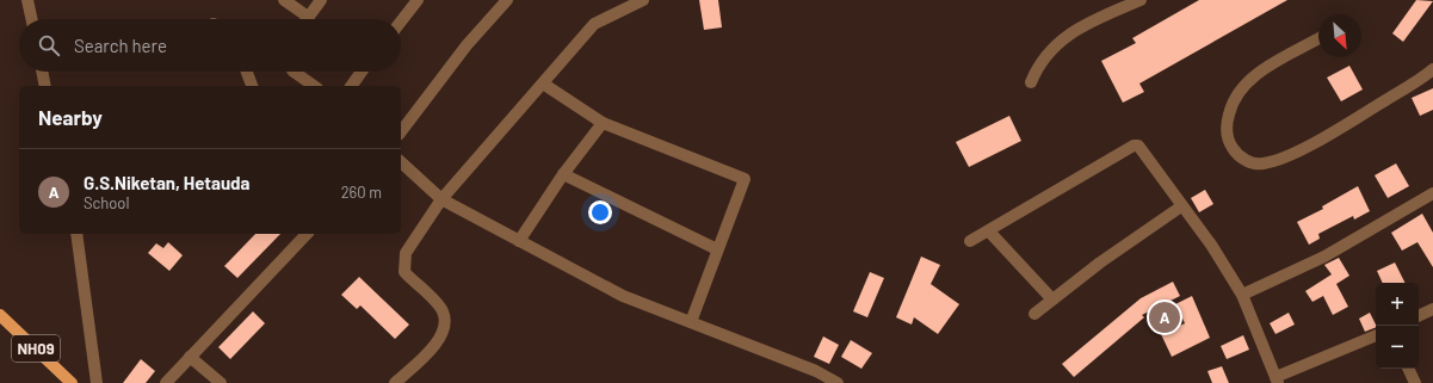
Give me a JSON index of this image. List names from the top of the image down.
{
  "streets": {
    "main road": ["NH09"]
  },
  "north": "bottom right",
  "page": {
    "search": "Search here",
    "heading": "Nearby",
    "list": [
      {
        "mark": "A",
        "name": "G.S.Niketan, Hetauda",
        "note": "School",
        "value": "260 m"
      }
    ],
    "map_buttons": ["+", "−"],
    "pins": "A"
  }
}
